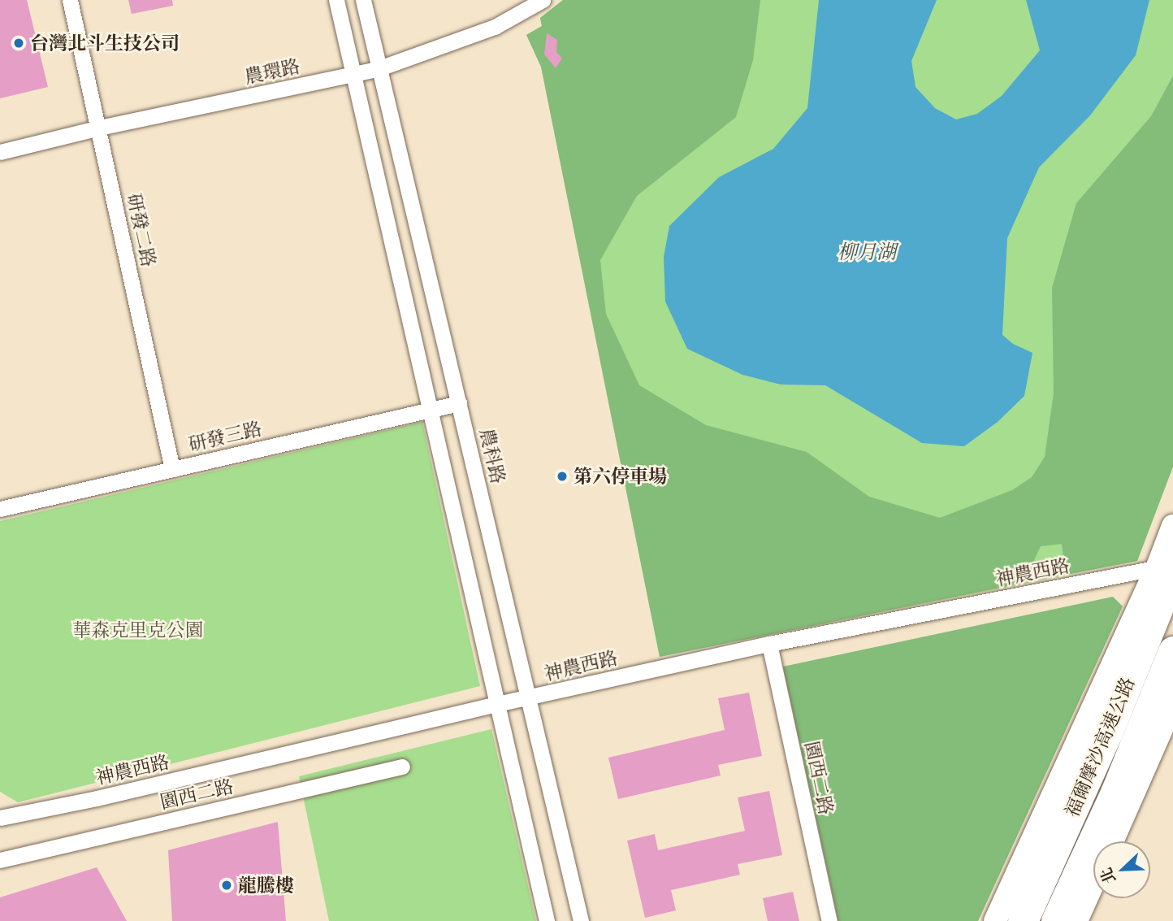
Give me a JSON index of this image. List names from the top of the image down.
{
  "streets": {
    "highway": ["福爾摩沙高速公路"],
    "street": [
      "農環路",
      "研發二路",
      "研發三路",
      "農科路",
      "神農西路",
      "園西二路"
    ]
  },
  "crossings": [
    ["農環路", "研發二路"],
    ["農環路", "農科路"],
    ["研發二路", "研發三路"],
    ["研發三路", "農科路"],
    ["農科路", "神農西路"],
    ["神農西路", "福爾摩沙高速公路"],
    ["神農西路", "園西二路"]
  ],
  "water": ["柳月湖"],
  "parks": ["華森克里克公園"],
  "places": ["台灣北斗生技公司", "第六停車場", "龍騰樓"],
  "north": "bottom left"
}
